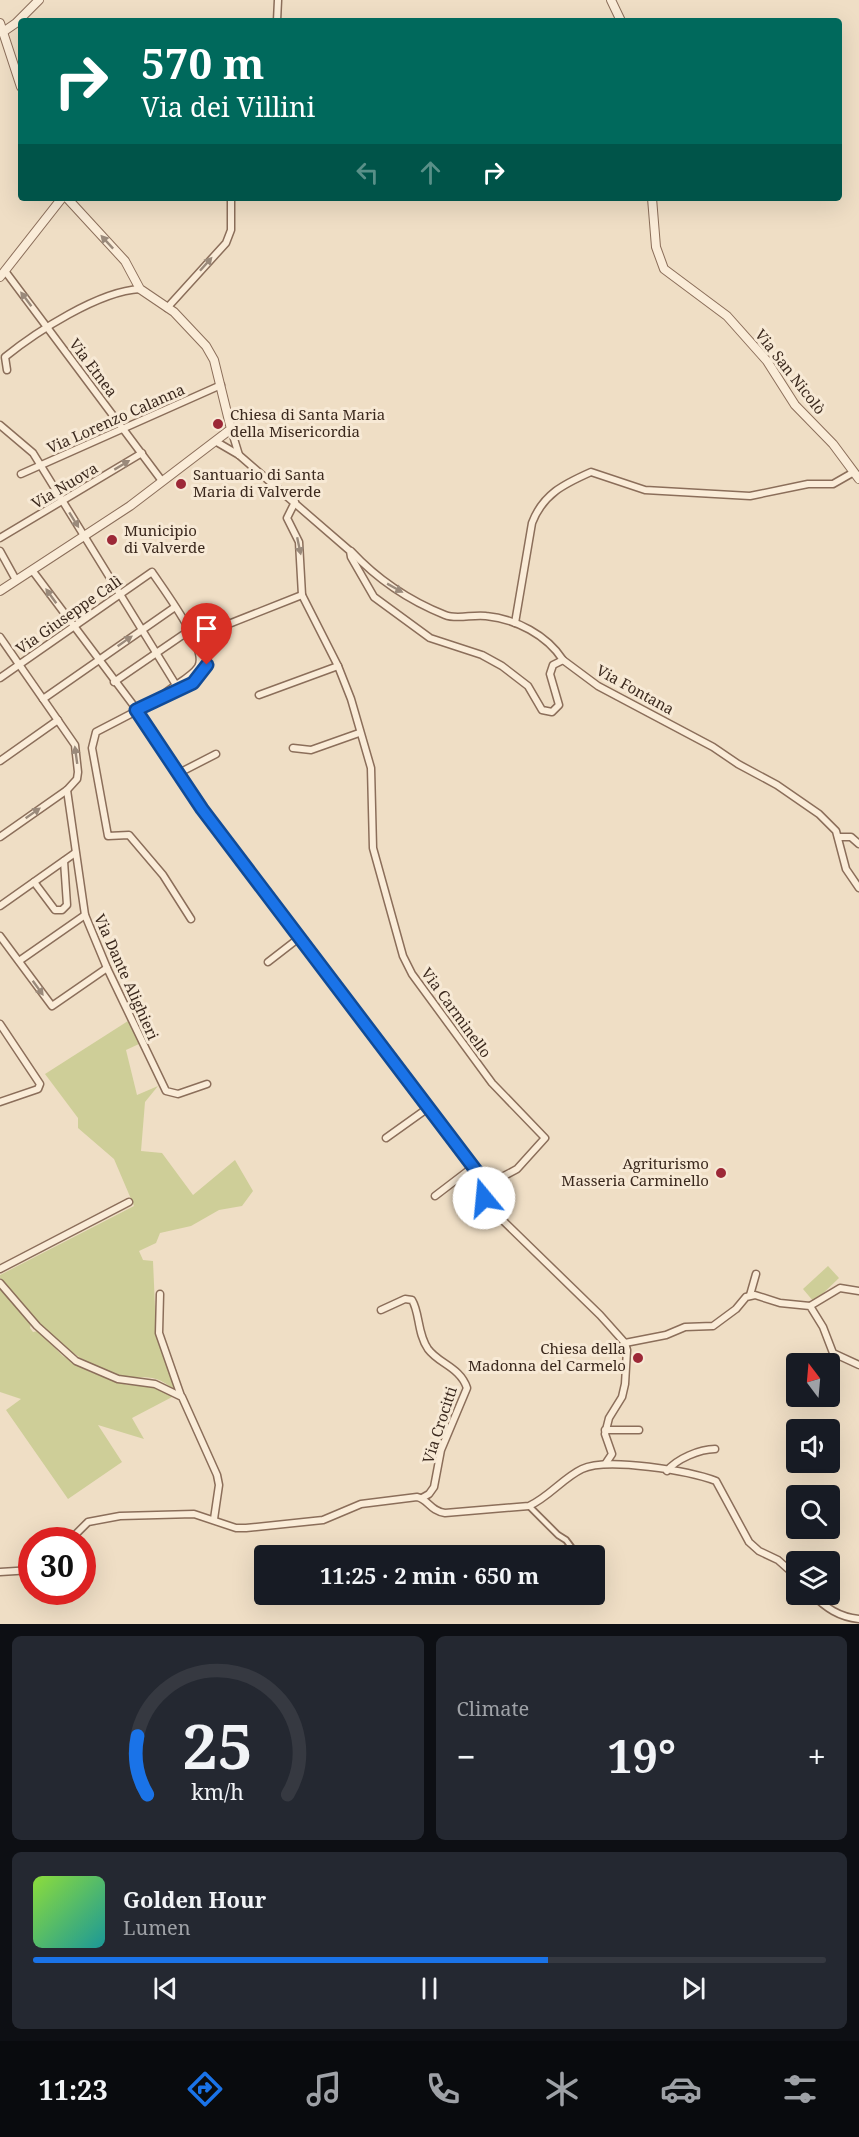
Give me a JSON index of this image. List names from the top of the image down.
{
  "streets": {
    "street": [
      "Via Etnea",
      "Via San Nicolò",
      "Via Lorenzo Calanna",
      "Via Nuova",
      "Via Giuseppe Calì",
      "Via Fontana",
      "Via Dante Alighieri",
      "Via Carminello",
      "Via Crocitti"
    ]
  },
  "crossings": [
    ["Via Etnea", "Via Lorenzo Calanna"],
    ["Via Etnea", "Via Nuova"]
  ],
  "places": [
    "Chiesa di Santa Maria della Misericordia",
    "Santuario di Santa Maria di Valverde",
    "Municipio di Valverde",
    "Agriturismo Masseria Carminello",
    "Chiesa della Madonna del Carmelo"
  ],
  "north": "top",
  "page": {
    "turn": ["570 m", "Via dei Villini"],
    "limit": "30",
    "trip": "11:25 · 2 min · 650 m",
    "tile": "Climate",
    "heat": ["−", "19°", "+"],
    "song": ["Golden Hour", "Lumen"],
    "tabs": "11:23",
    "gauge": ["25", "km/h"]
  }
}
